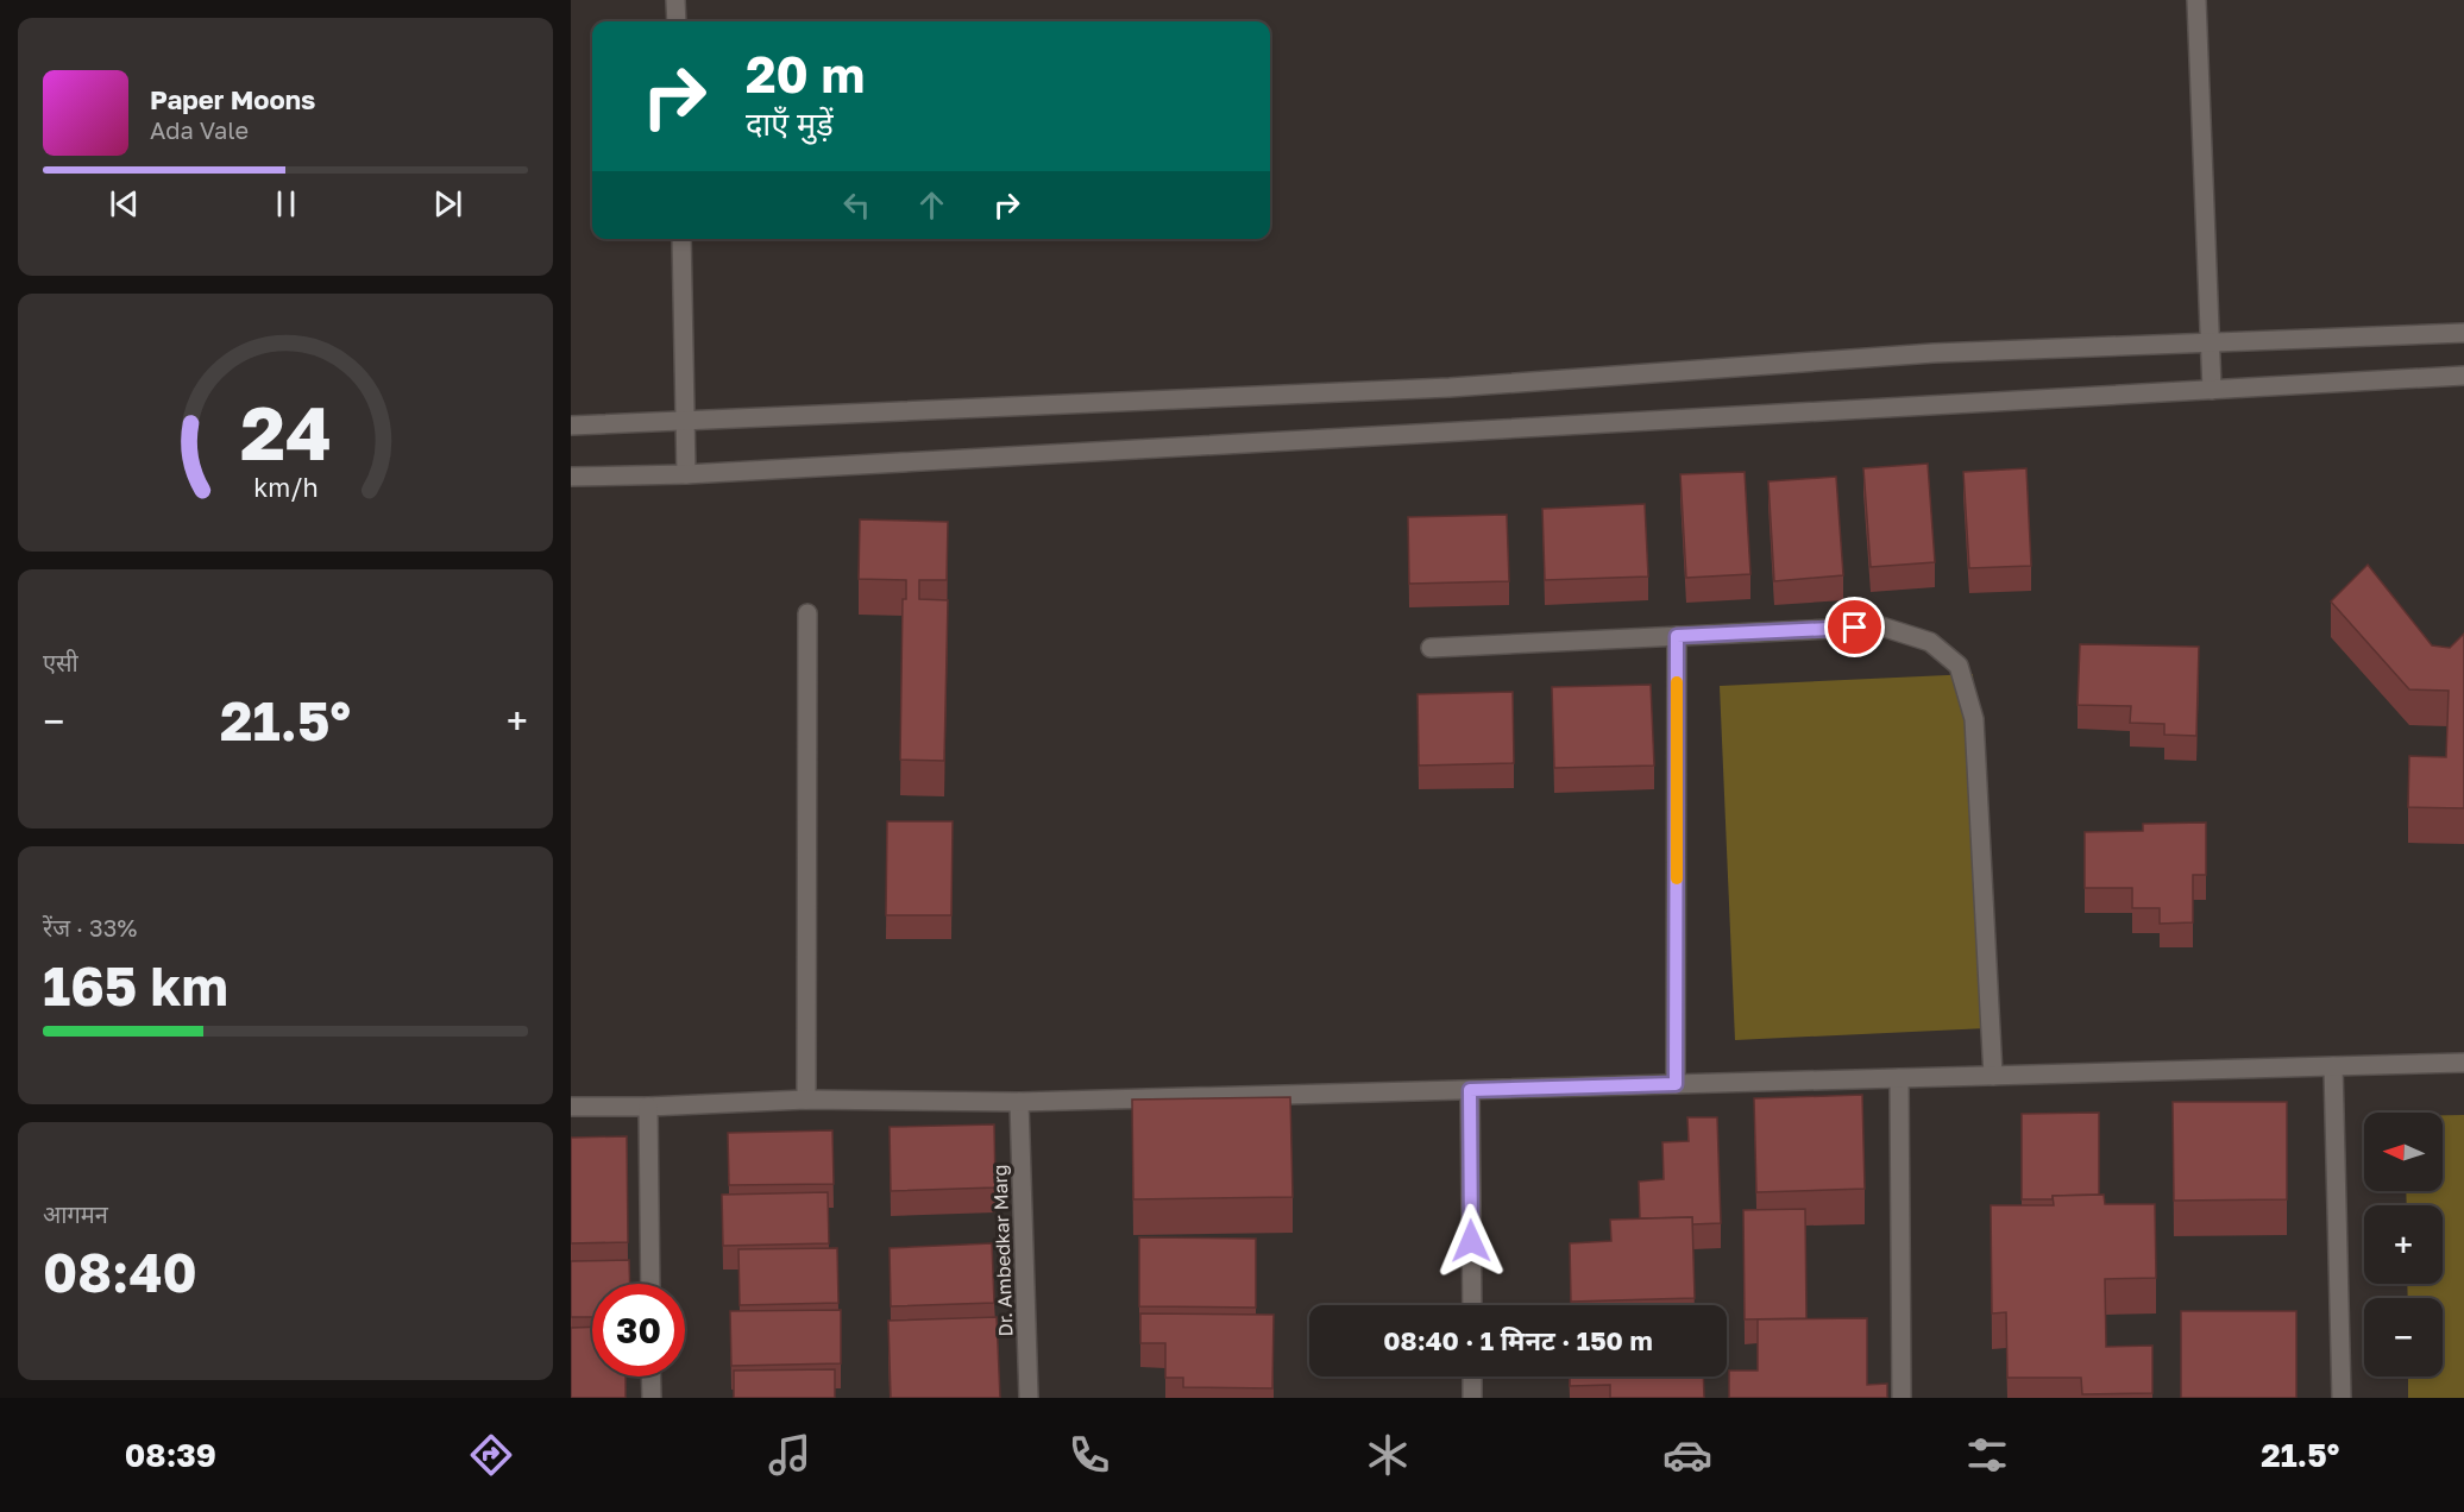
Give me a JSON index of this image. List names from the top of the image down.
{
  "streets": {
    "street": ["Dr. Ambedkar Marg"]
  },
  "north": "left",
  "page": {
    "turn": ["20 m", "दाएँ मुड़ें"],
    "song": ["Paper Moons", "Ada Vale"],
    "tile": [
      "एसी",
      ["रेंज · 33%", "165 km"],
      ["आगमन", "08:40"]
    ],
    "heat": ["−", "21.5°", "+"],
    "map_buttons": ["+", "−"],
    "limit": "30",
    "trip": "08:40 · 1 मिनट · 150 m",
    "tabs": ["08:39", "21.5°"],
    "gauge": ["24", "km/h"]
  }
}
